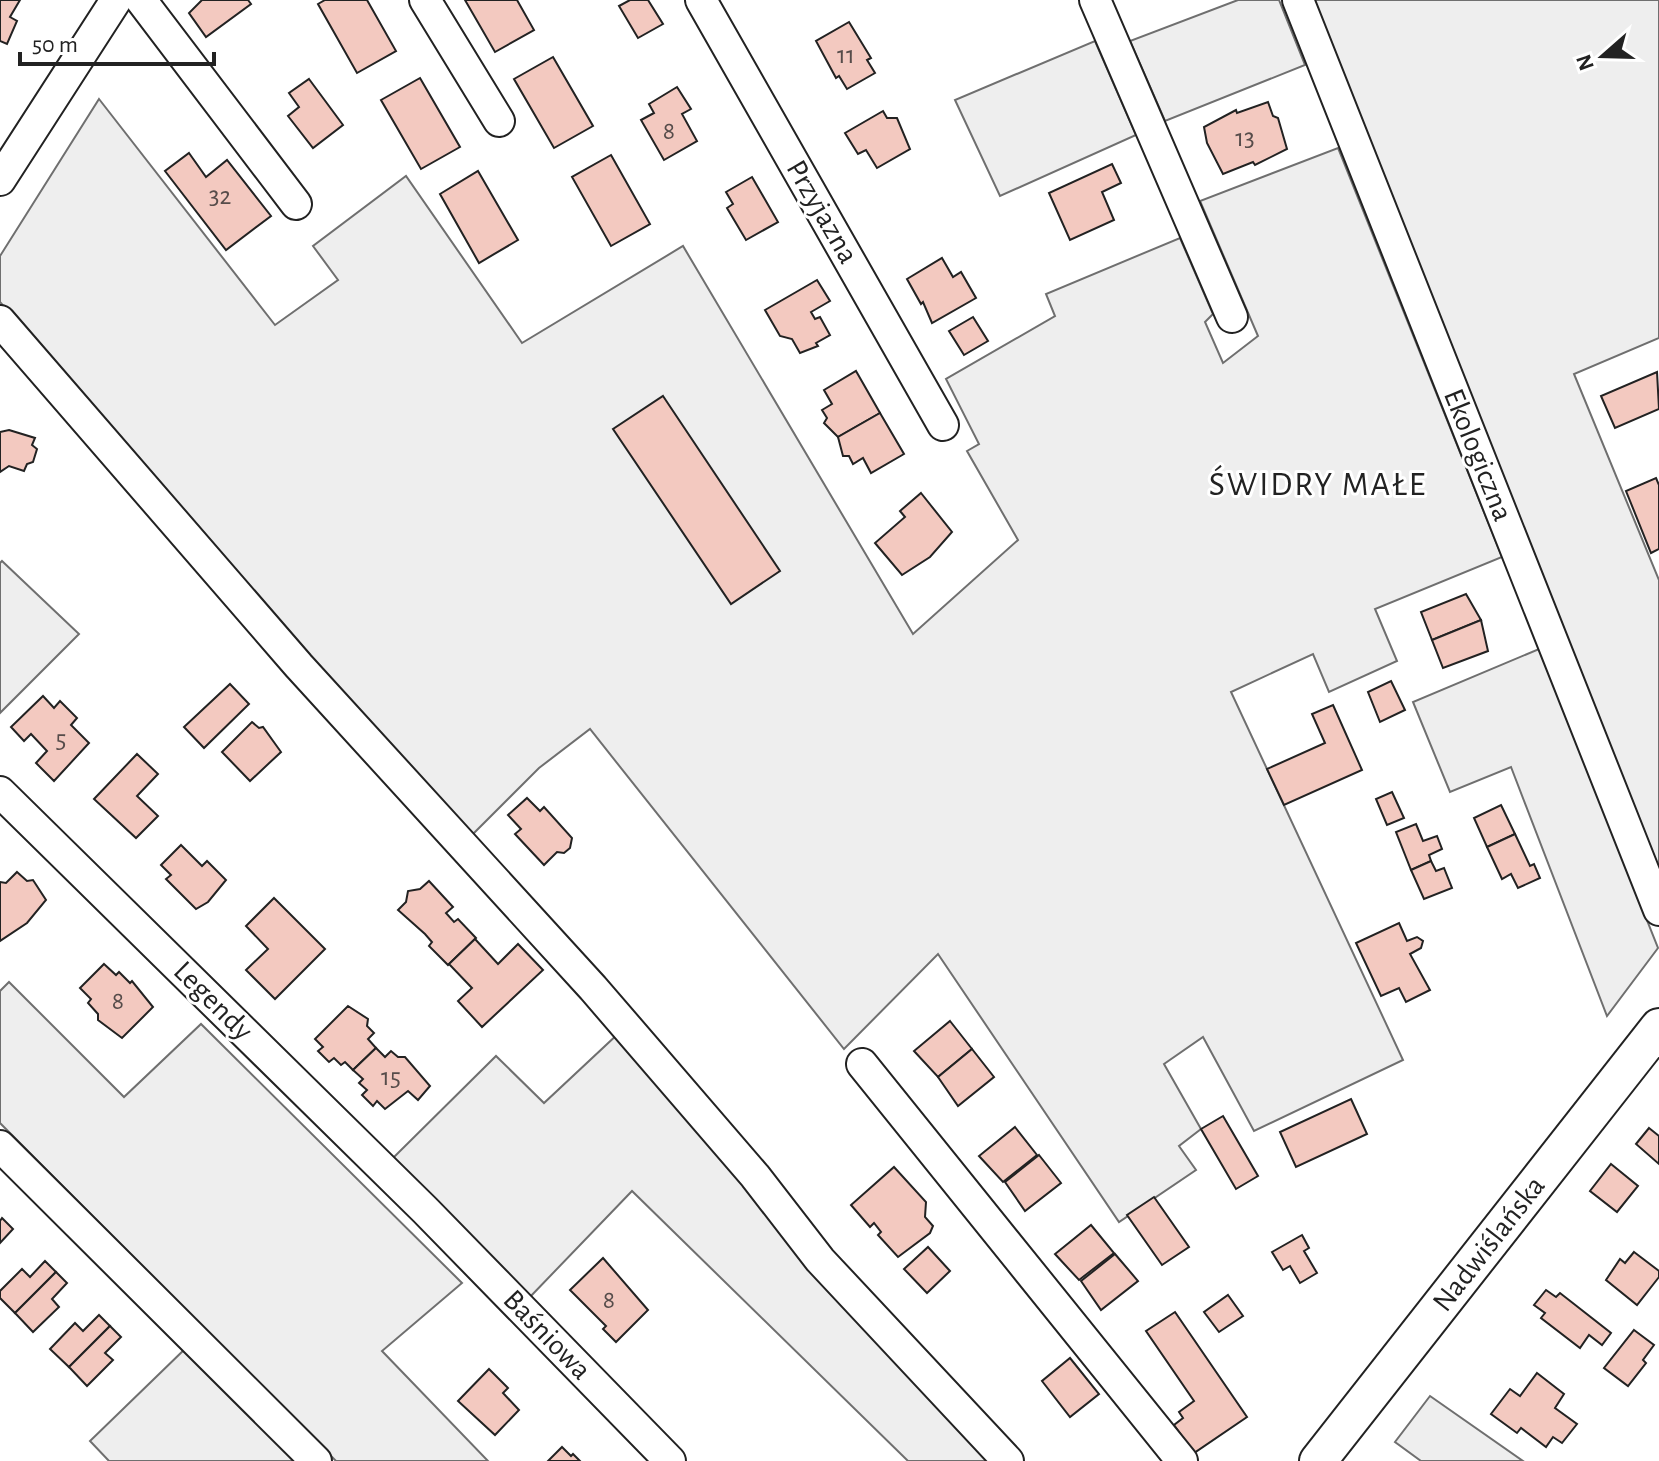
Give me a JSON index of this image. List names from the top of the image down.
{
  "streets": {
    "main road": ["Nadwiślańska"],
    "street": [
      "Przyjazna",
      "Ekologiczna",
      "Legendy",
      "Baśniowa"
    ]
  },
  "crossings": [
    ["Legendy", "Baśniowa"]
  ],
  "districts": ["ŚWIDRY MAŁE"],
  "house_numbers": [
    "11",
    "8",
    "13",
    "32",
    "5",
    "8",
    "15",
    "8"
  ],
  "scale_bar": "50 m",
  "north": "left"
}
